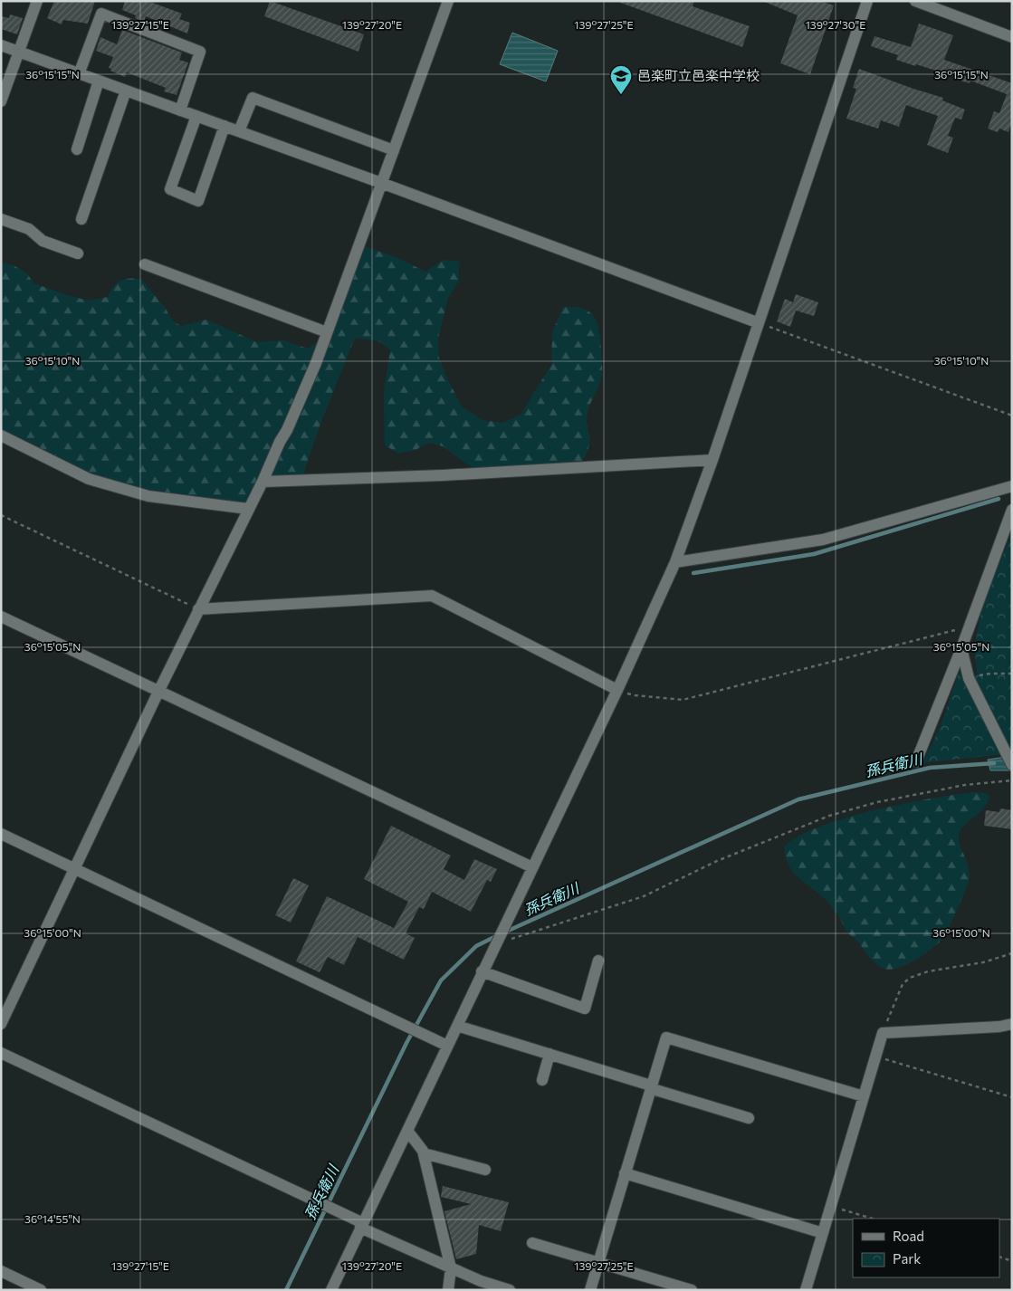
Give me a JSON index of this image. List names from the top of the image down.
{
  "water": ["孫兵衛川"],
  "places": {
    "school or university": ["邑楽町立邑楽中学校"]
  },
  "legend": ["Road", "Park"],
  "coordinates": [
    "139°27'15\"E",
    "139°27'20\"E",
    "139°27'25\"E",
    "139°27'30\"E",
    "36°15'15\"N",
    "36°15'10\"N",
    "36°15'05\"N",
    "36°15'00\"N",
    "36°14'55\"N"
  ]
}
